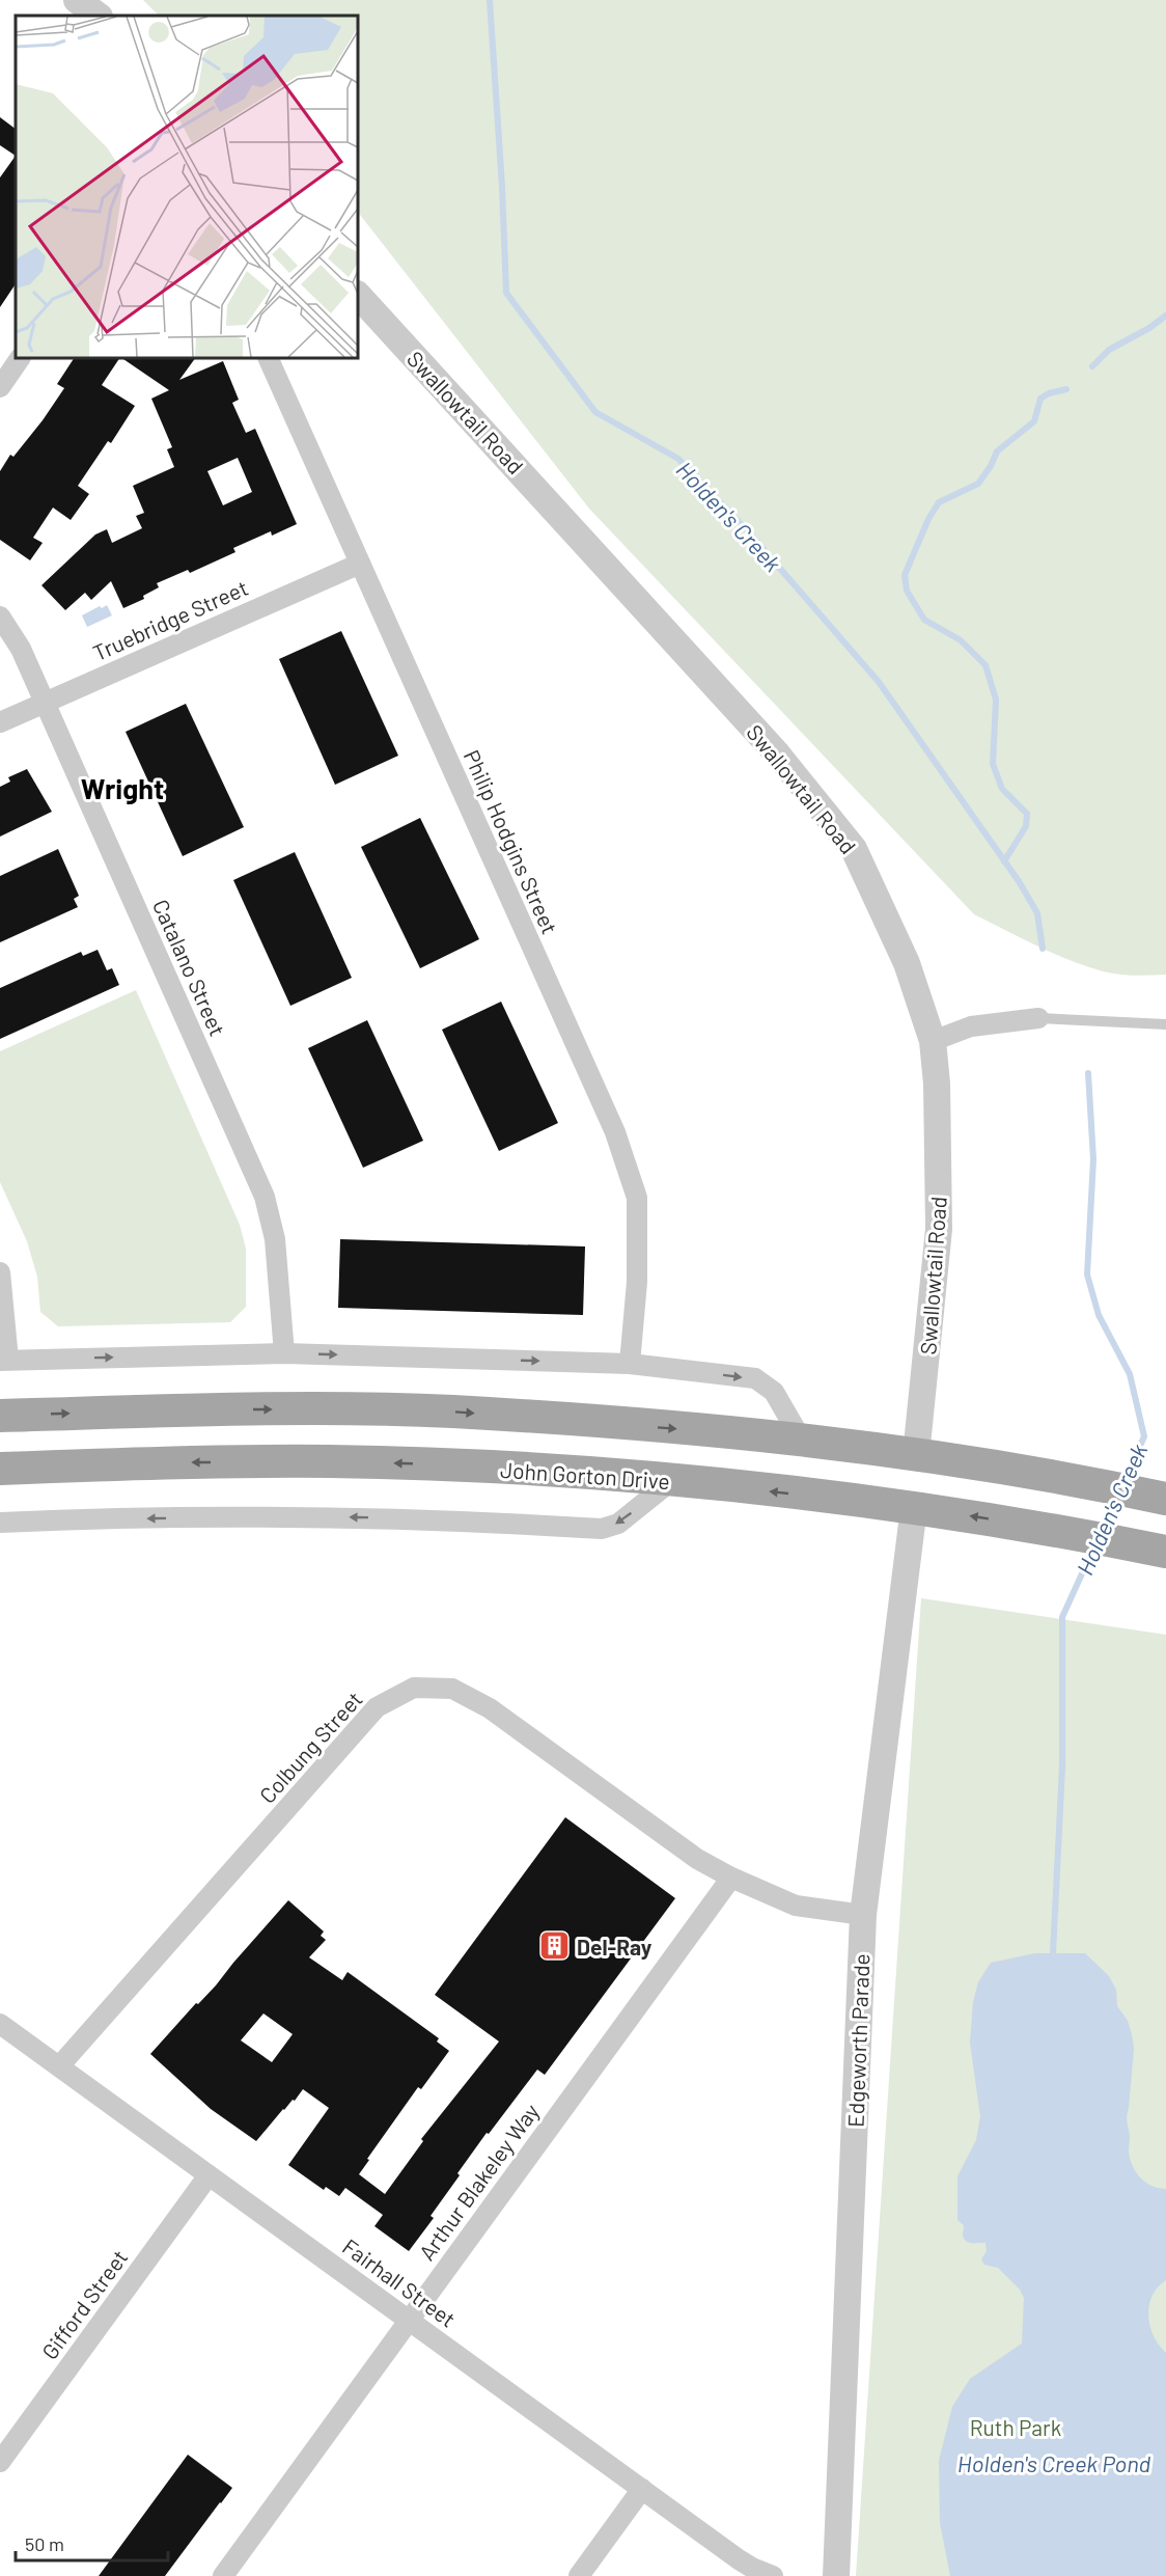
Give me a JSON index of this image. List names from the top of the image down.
{
  "streets": {
    "main road": ["John Gorton Drive"],
    "street": [
      "Swallowtail Road",
      "Truebridge Street",
      "Philip Hodgins Street",
      "Catalano Street",
      "Colbung Street",
      "Edgeworth Parade",
      "Arthur Blakeley Way",
      "Fairhall Street",
      "Gifford Street"
    ]
  },
  "crossings": [
    ["Truebridge Street", "Philip Hodgins Street"],
    ["Truebridge Street", "Catalano Street"],
    ["John Gorton Drive", "Edgeworth Parade"],
    ["Colbung Street", "Edgeworth Parade"],
    ["Colbung Street", "Arthur Blakeley Way"],
    ["Colbung Street", "Fairhall Street"],
    ["Arthur Blakeley Way", "Fairhall Street"],
    ["Fairhall Street", "Gifford Street"]
  ],
  "districts": ["Wright"],
  "water": ["Holden's Creek", "Holden's Creek Pond"],
  "parks": ["Ruth Park"],
  "places": {
    "building": ["Del-Ray"]
  },
  "scale_bar": "50 m"
}
